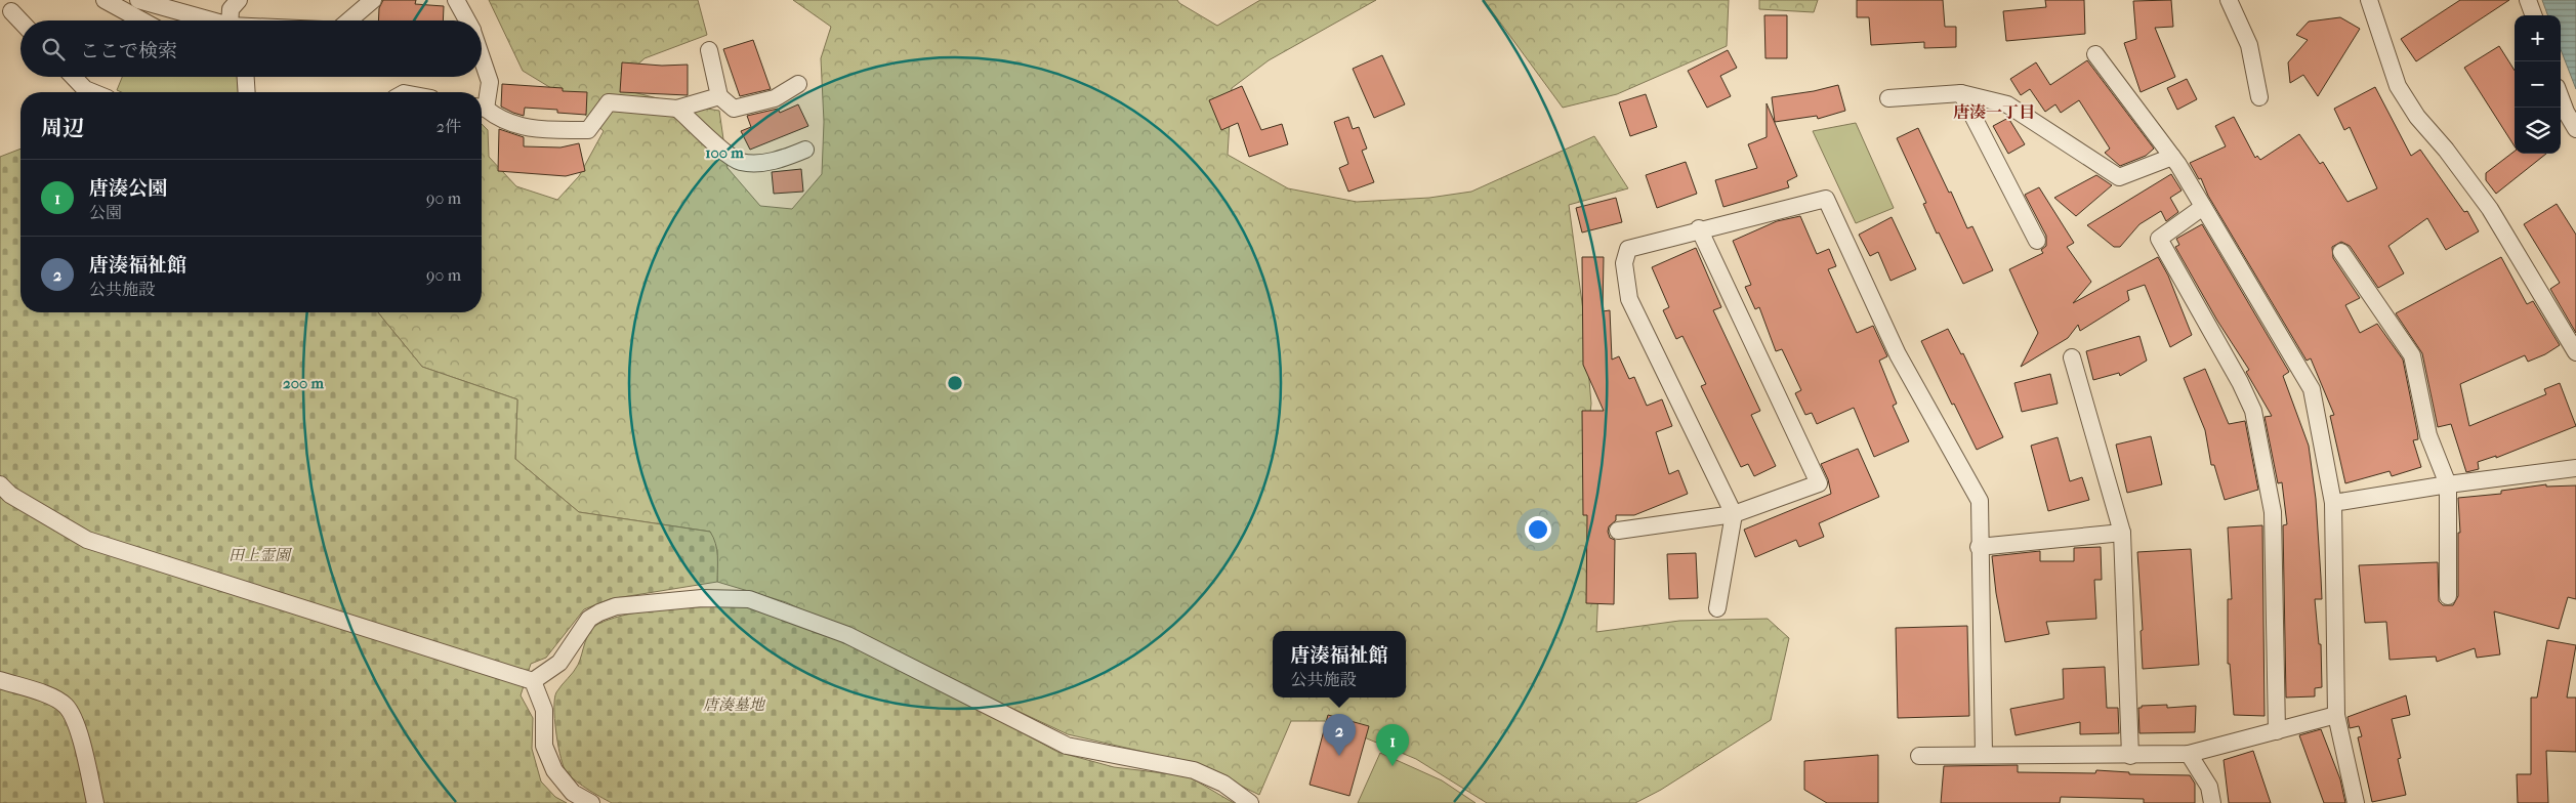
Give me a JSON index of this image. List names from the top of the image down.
{
  "districts": ["唐湊一丁目"],
  "parks": ["田上霊園", "唐湊墓地"],
  "page": {
    "map_buttons": ["+", "−"],
    "search": "ここで検索",
    "heading": ["周辺", "2件"],
    "list": [
      {
        "mark": "1",
        "name": "唐湊公園",
        "note": "公園",
        "value": "90 m"
      },
      {
        "mark": "2",
        "name": "唐湊福祉館",
        "note": "公共施設",
        "value": "90 m"
      }
    ],
    "popup": ["唐湊福祉館", "公共施設"],
    "pins": ["2", "1"]
  },
  "rings": ["100 m", "200 m"]
}
